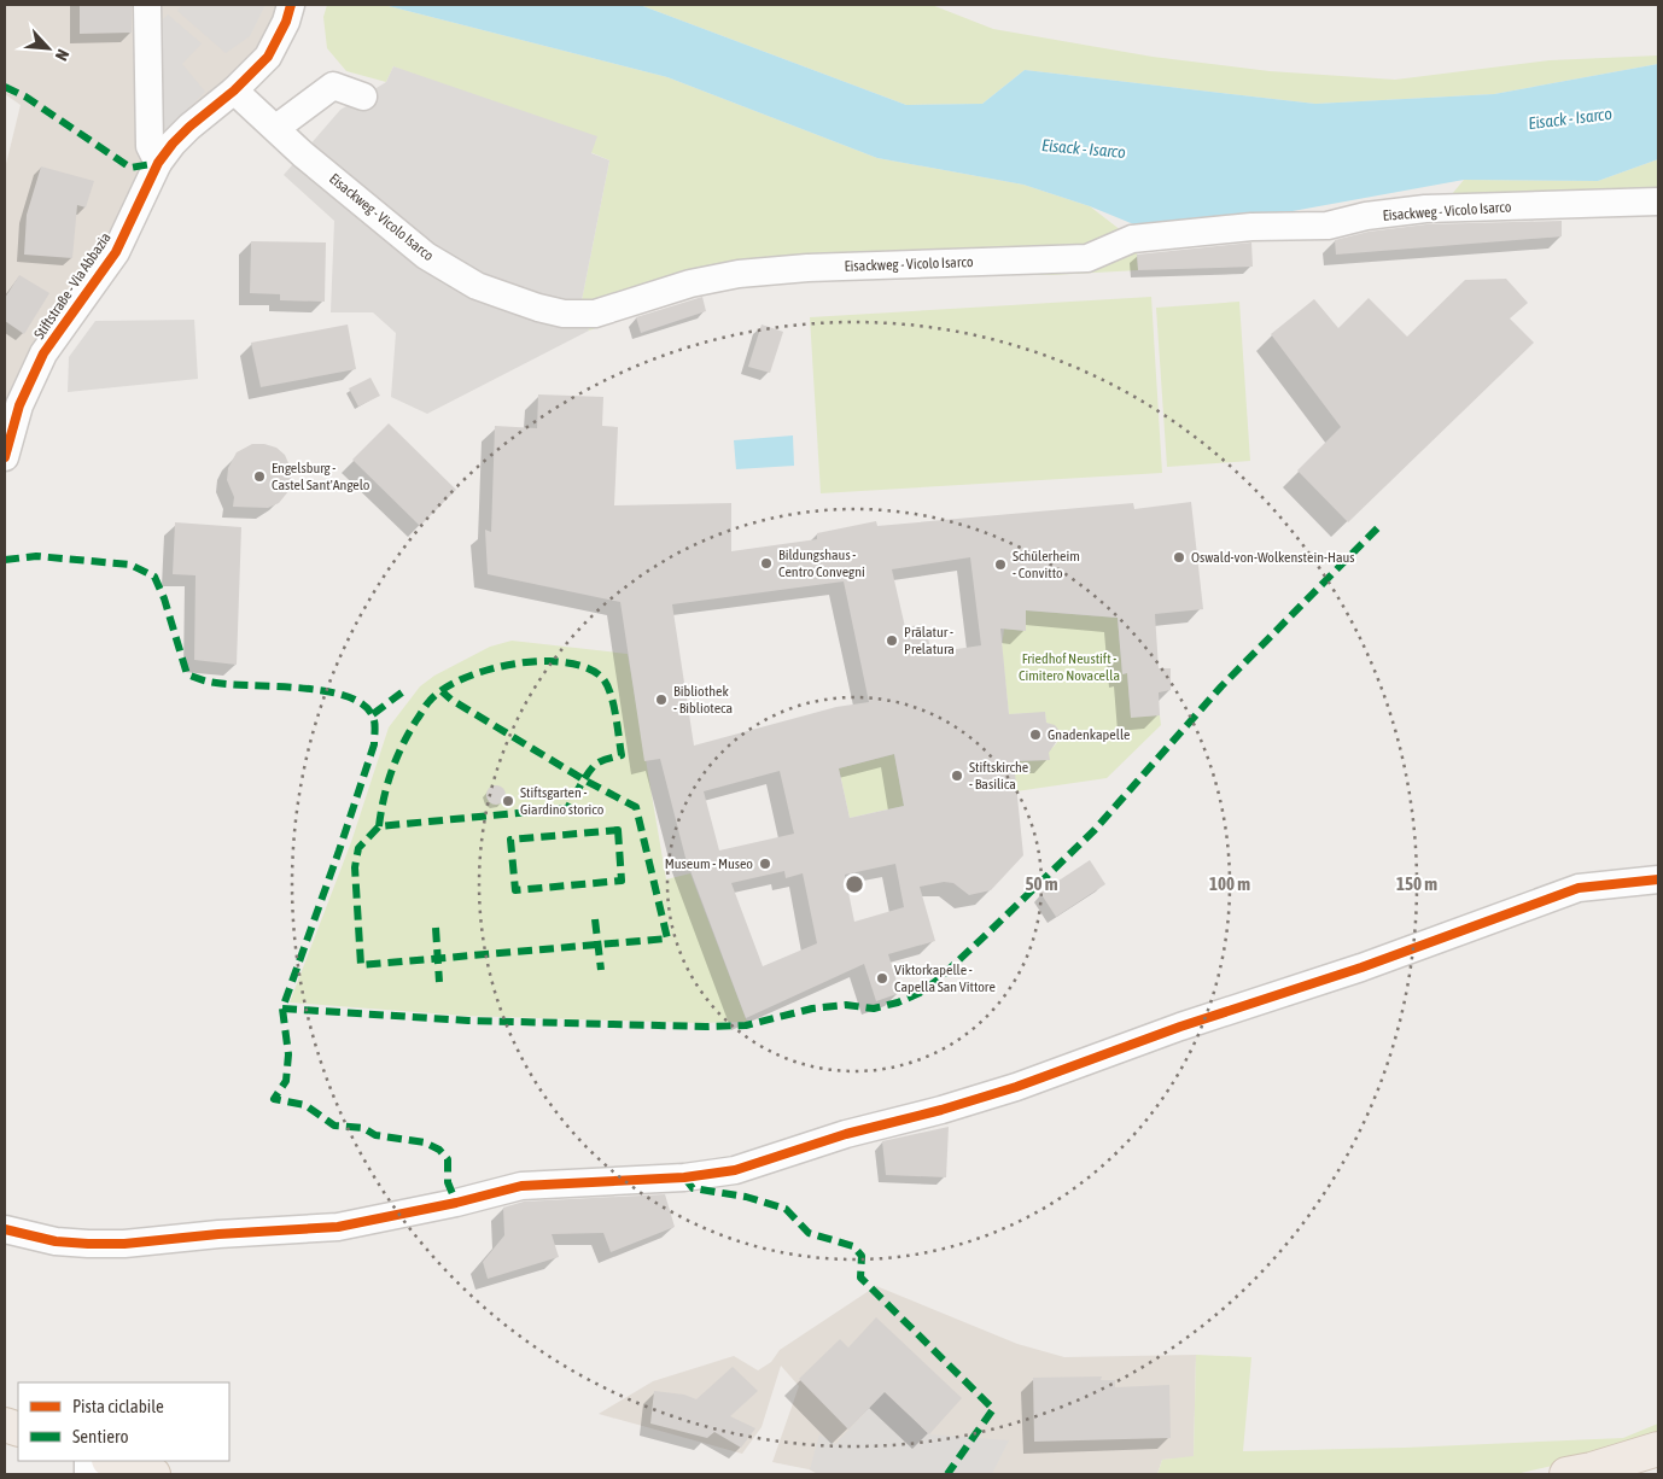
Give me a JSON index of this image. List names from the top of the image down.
{
  "streets": {
    "street": ["Eisackweg - Vicolo Isarco", "Stiftstraße - Via Abbazia"]
  },
  "crossings": [
    ["Eisackweg - Vicolo Isarco", "Stiftstraße - Via Abbazia"]
  ],
  "water": ["Eisack - Isarco"],
  "parks": ["Friedhof Neustift - Cimitero Novacella"],
  "places": [
    "Engelsburg - Castel Sant'Angelo",
    "Oswald-von-Wolkenstein-Haus",
    "Bildungshaus - Centro Convegni",
    "Schülerheim - Convitto",
    "Prälatur - Prelatura",
    "Bibliothek - Biblioteca",
    "Gnadenkapelle",
    "Stiftskirche - Basilica",
    "Stiftsgarten - Giardino storico",
    "Museum - Museo",
    "Viktorkapelle - Capella San Vittore"
  ],
  "legend": ["Pista ciclabile", "Sentiero"],
  "north": "bottom right",
  "rings": ["50 m", "100 m", "150 m"]
}
